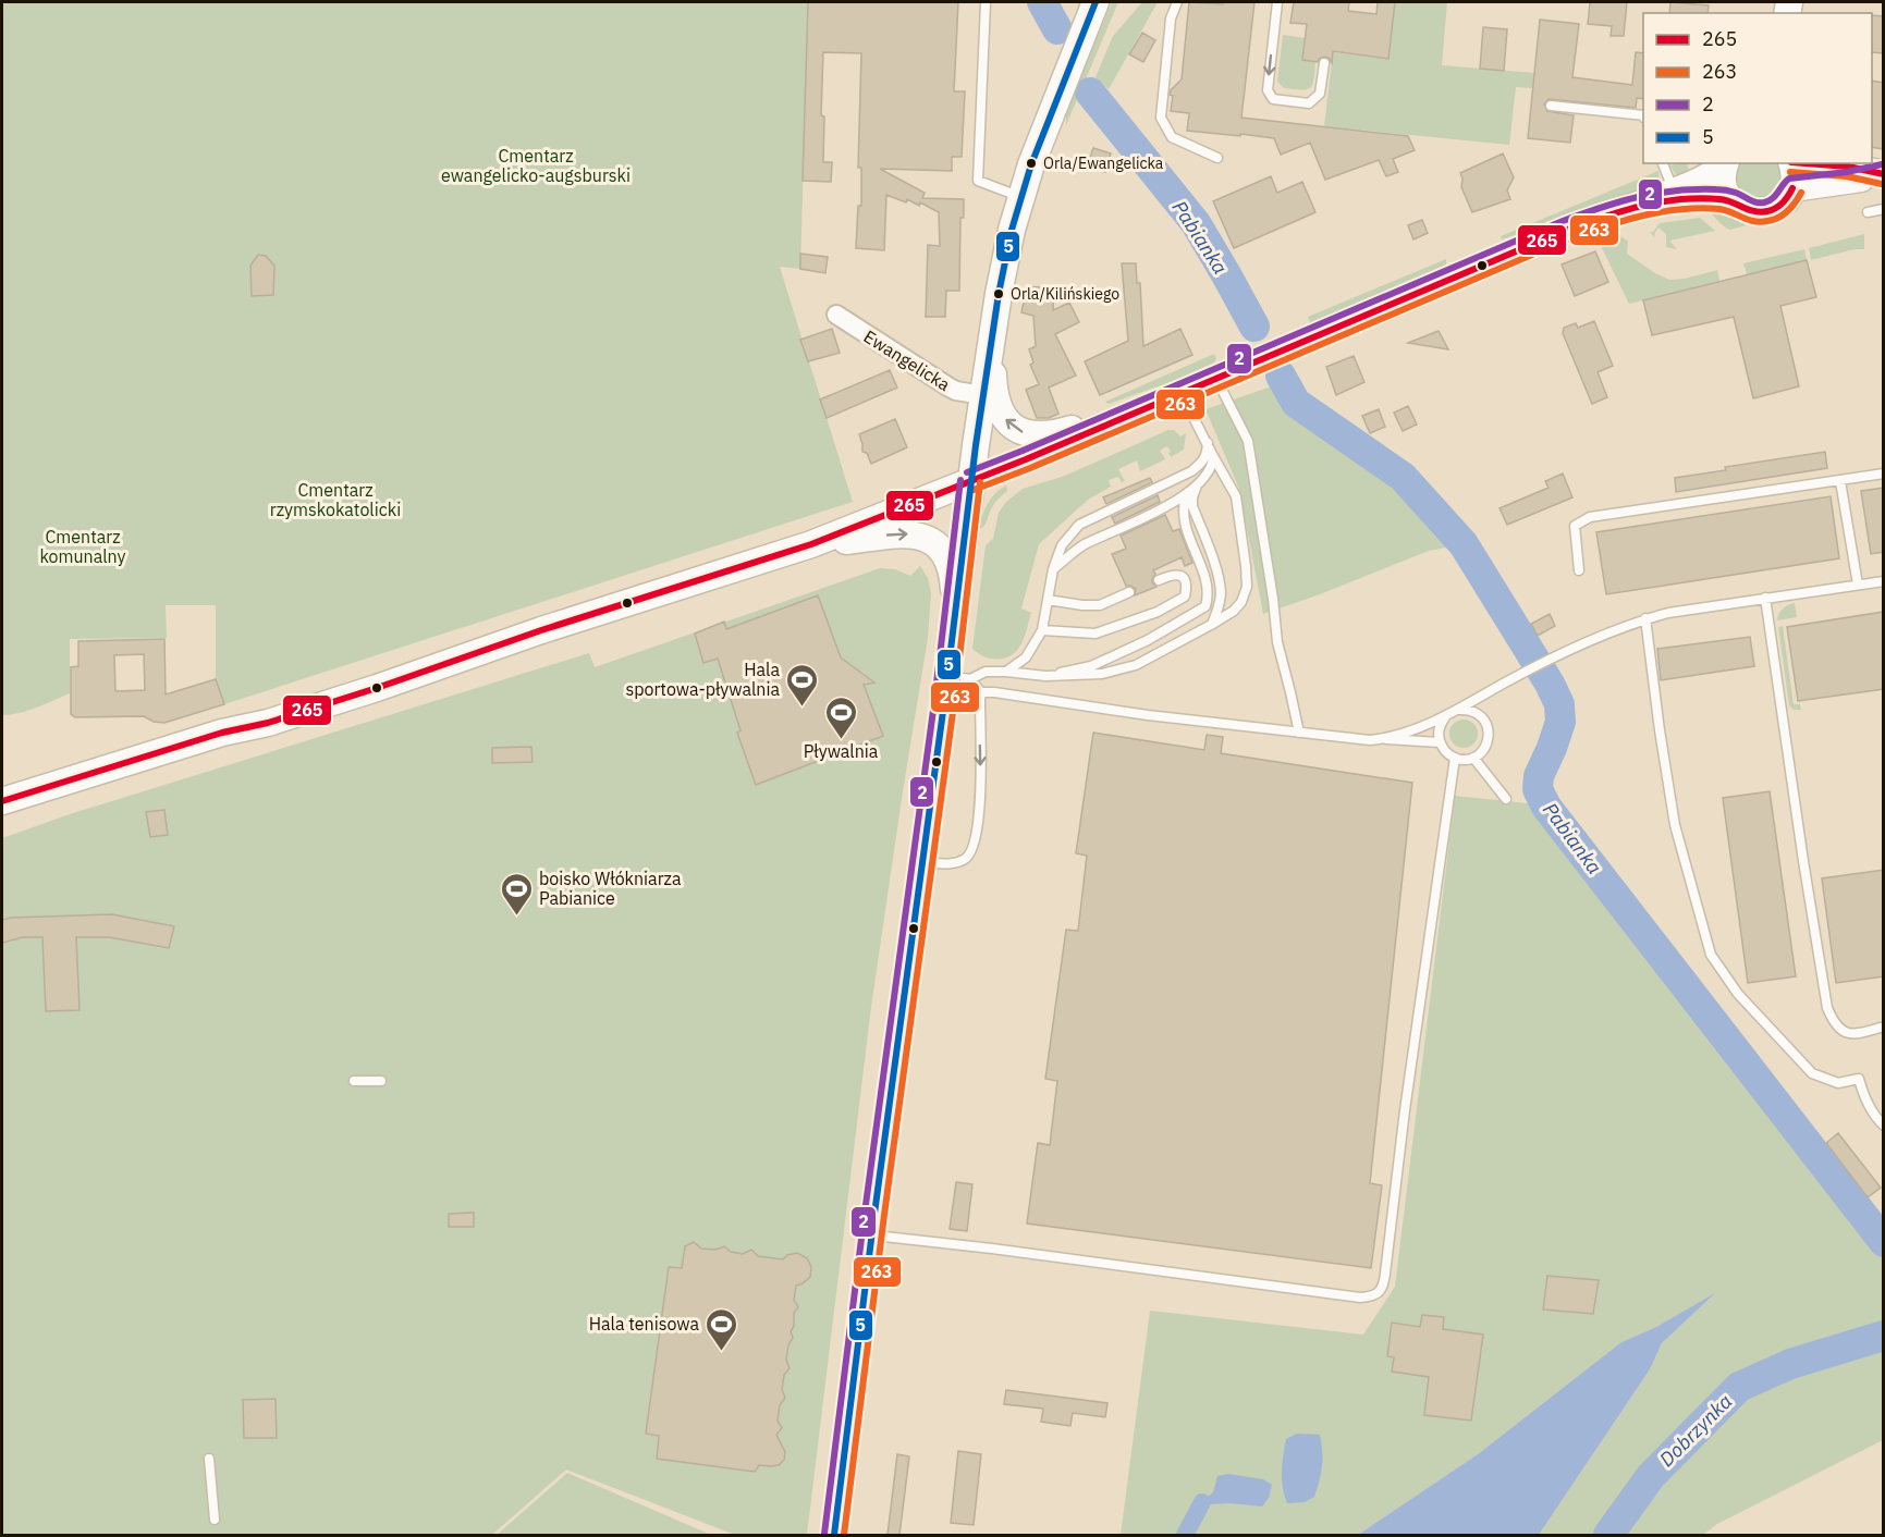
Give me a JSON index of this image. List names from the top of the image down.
{
  "streets": {
    "street": ["Ewangelicka"]
  },
  "water": ["Pabianka", "Dobrzynka"],
  "parks": ["Cmentarz ewangelicko-augsburski", "Cmentarz rzymskokatolicki", "Cmentarz komunalny"],
  "places": {
    "other": ["Orla/Ewangelicka", "Orla/Kilińskiego"],
    "sports": [
      "Hala sportowa-pływalnia",
      "Pływalnia",
      "boisko Włókniarza Pabianice",
      "Hala tenisowa"
    ]
  },
  "lines": [
    "transit line 5",
    "transit line 265",
    "transit line 2",
    "transit line 263"
  ],
  "legend": [
    "265",
    "263",
    "2",
    "5"
  ]
}
